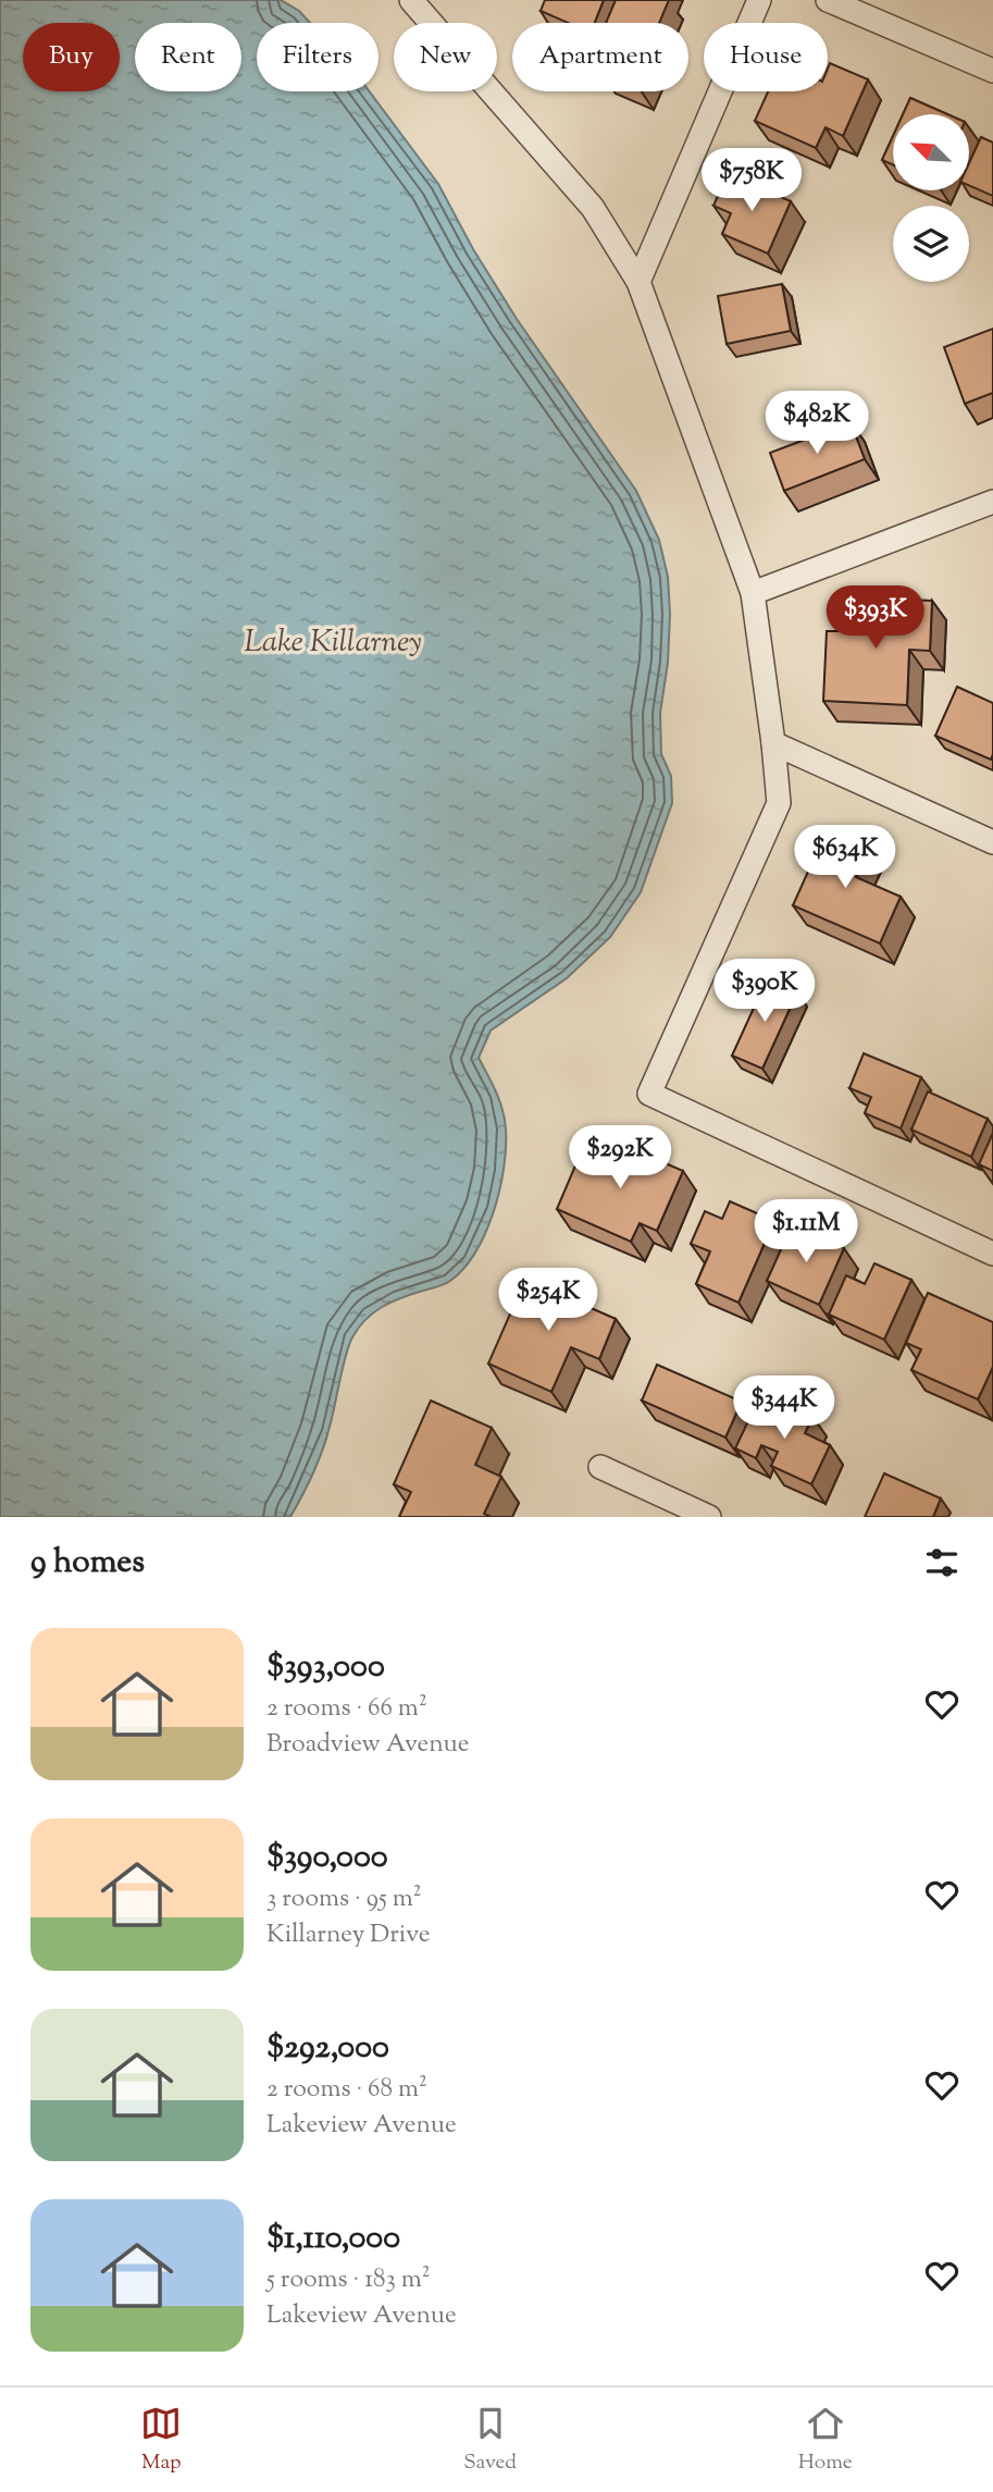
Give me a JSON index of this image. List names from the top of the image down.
{
  "water": ["Lake Killarney"],
  "north": "top left",
  "page": {
    "chip": [
      "Buy",
      "Rent",
      "Filters",
      "New",
      "Apartment",
      "House"
    ],
    "price": [
      "$758K",
      "$482K",
      "$393K",
      "$634K",
      "$390K",
      "$292K",
      "$1.11M",
      "$254K",
      "$344K"
    ],
    "heading": "9 homes",
    "list": [
      {
        "name": "$393,000",
        "note": "2 rooms · 66 m² · Broadview Avenue"
      },
      {
        "name": "$390,000",
        "note": "3 rooms · 95 m² · Killarney Drive"
      },
      {
        "name": "$292,000",
        "note": "2 rooms · 68 m² · Lakeview Avenue"
      },
      {
        "name": "$1,110,000",
        "note": "5 rooms · 183 m² · Lakeview Avenue"
      }
    ],
    "tabs": ["Map", "Saved", "Home"]
  }
}
